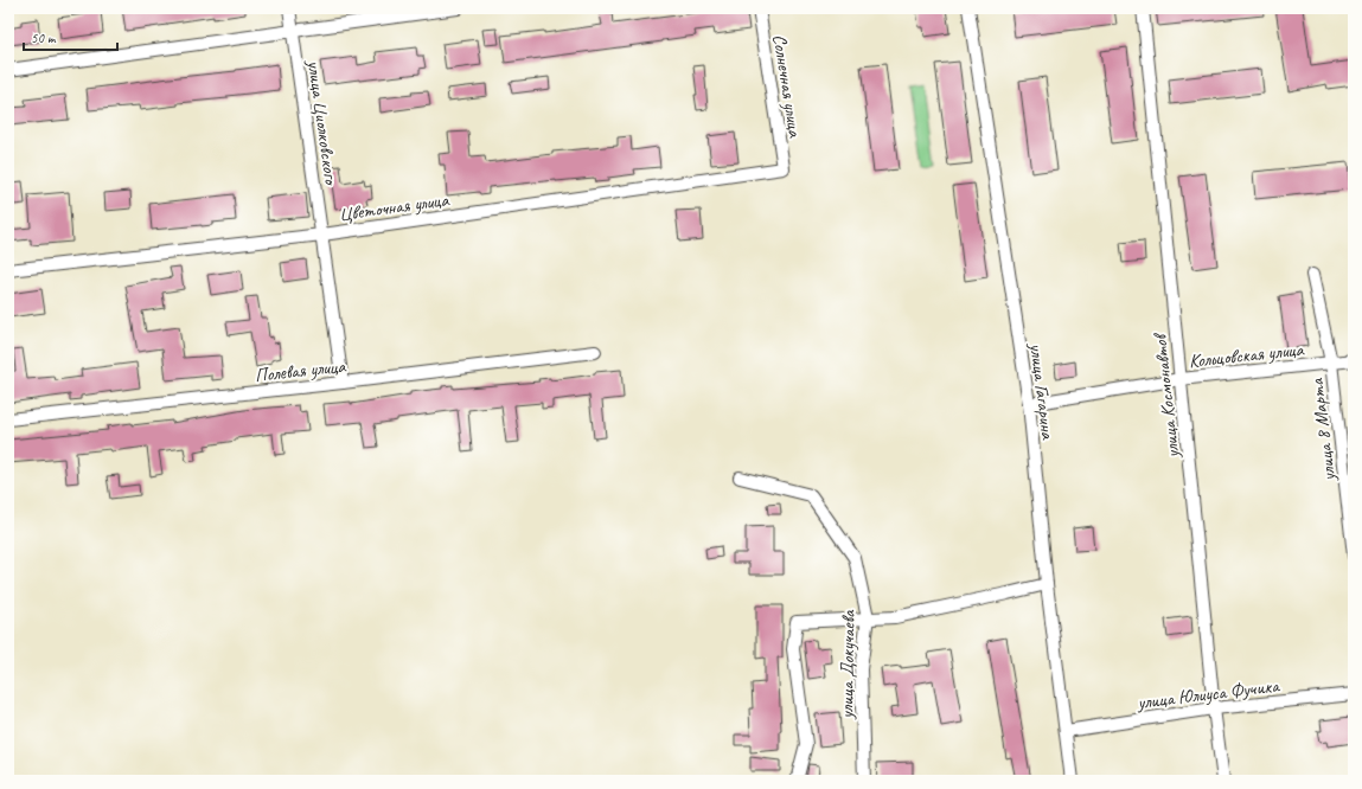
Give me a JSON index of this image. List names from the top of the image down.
{
  "streets": {
    "street": [
      "Солнечная улица",
      "улица Циолковского",
      "Цветочная улица",
      "Кольцовская улица",
      "Полевая улица",
      "улица Гагарина",
      "улица Космонавтов",
      "улица 8 Марта",
      "улица Докучаева",
      "улица Юлиуса Фучика"
    ]
  },
  "crossings": [
    ["Солнечная улица", "Цветочная улица"],
    ["улица Циолковского", "Цветочная улица"],
    ["улица Циолковского", "Полевая улица"],
    ["Кольцовская улица", "улица Гагарина"],
    ["Кольцовская улица", "улица Космонавтов"],
    ["Кольцовская улица", "улица 8 Марта"],
    ["улица Гагарина", "улица Юлиуса Фучика"],
    ["улица Космонавтов", "улица Юлиуса Фучика"]
  ],
  "scale_bar": "50 m"
}
